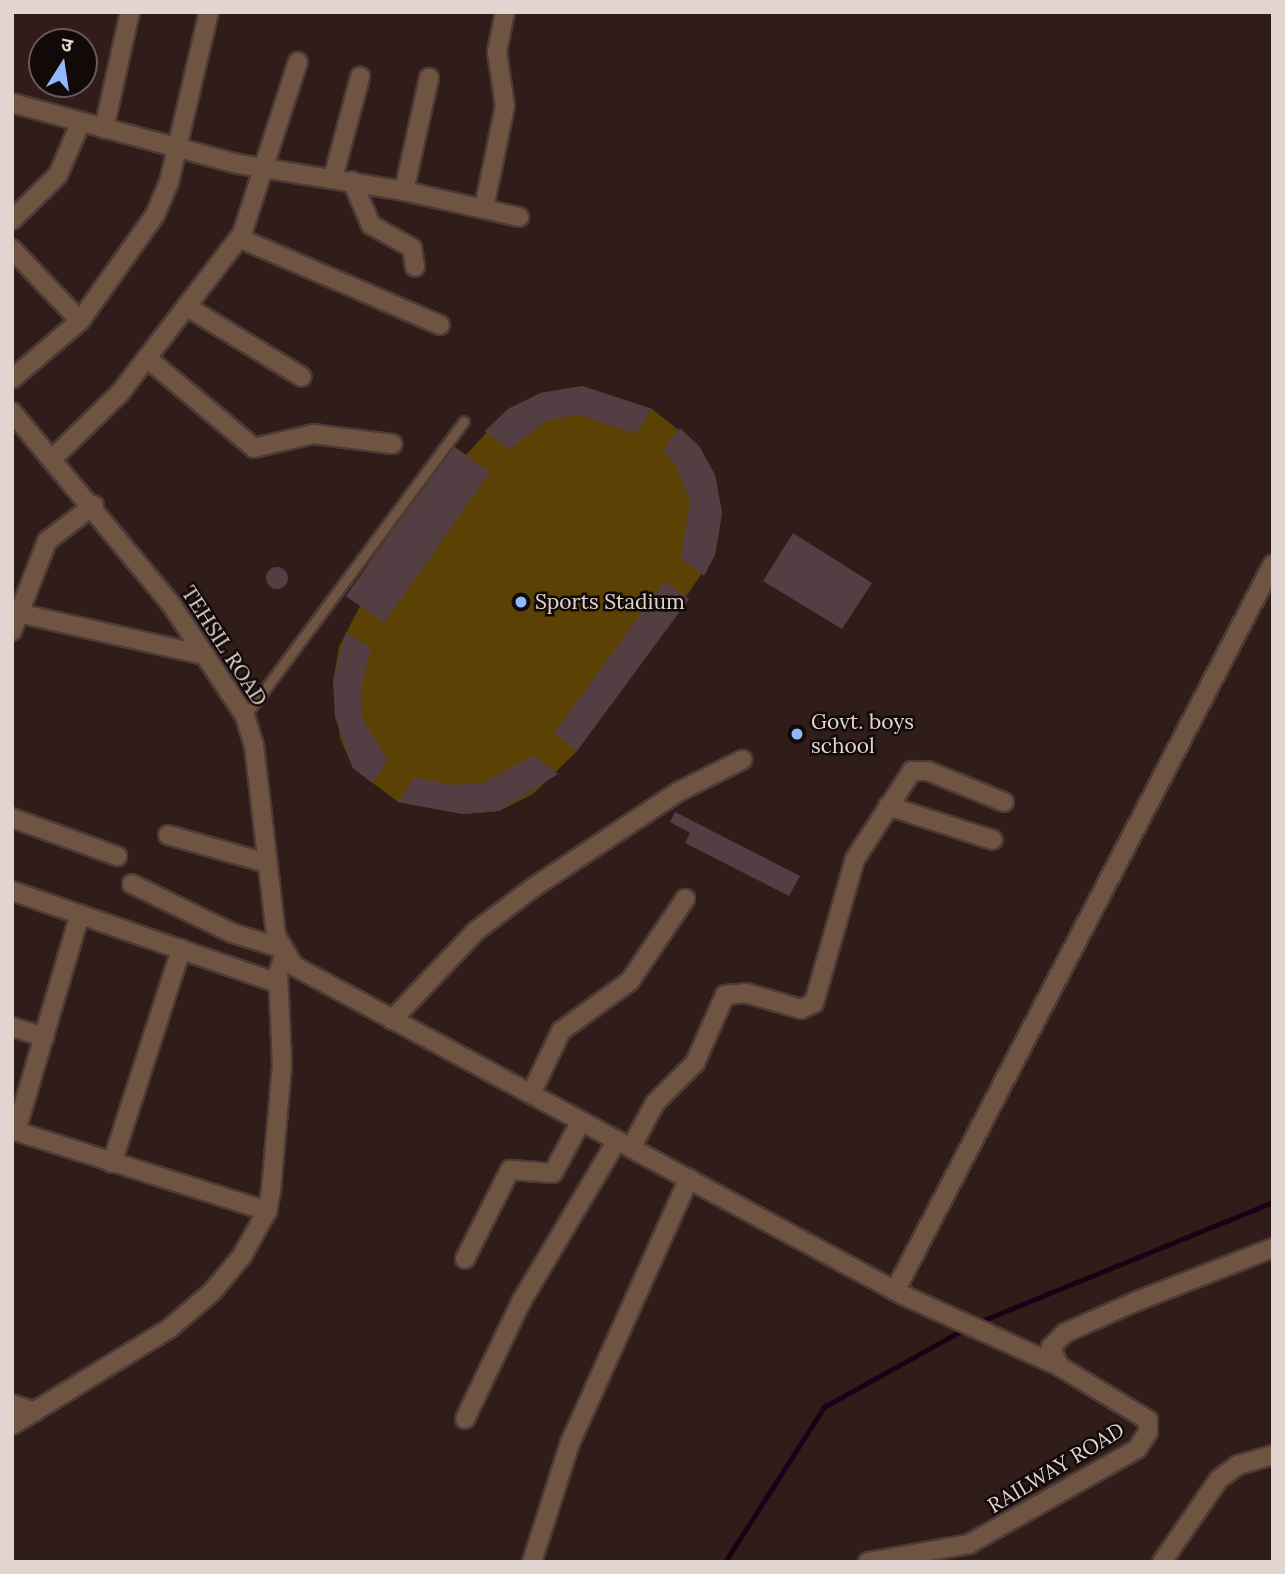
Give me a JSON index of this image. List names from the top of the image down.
{
  "streets": {
    "street": ["TEHSIL ROAD", "RAILWAY ROAD"]
  },
  "places": ["Sports Stadium", "Govt. boys school"],
  "north": "top"
}
